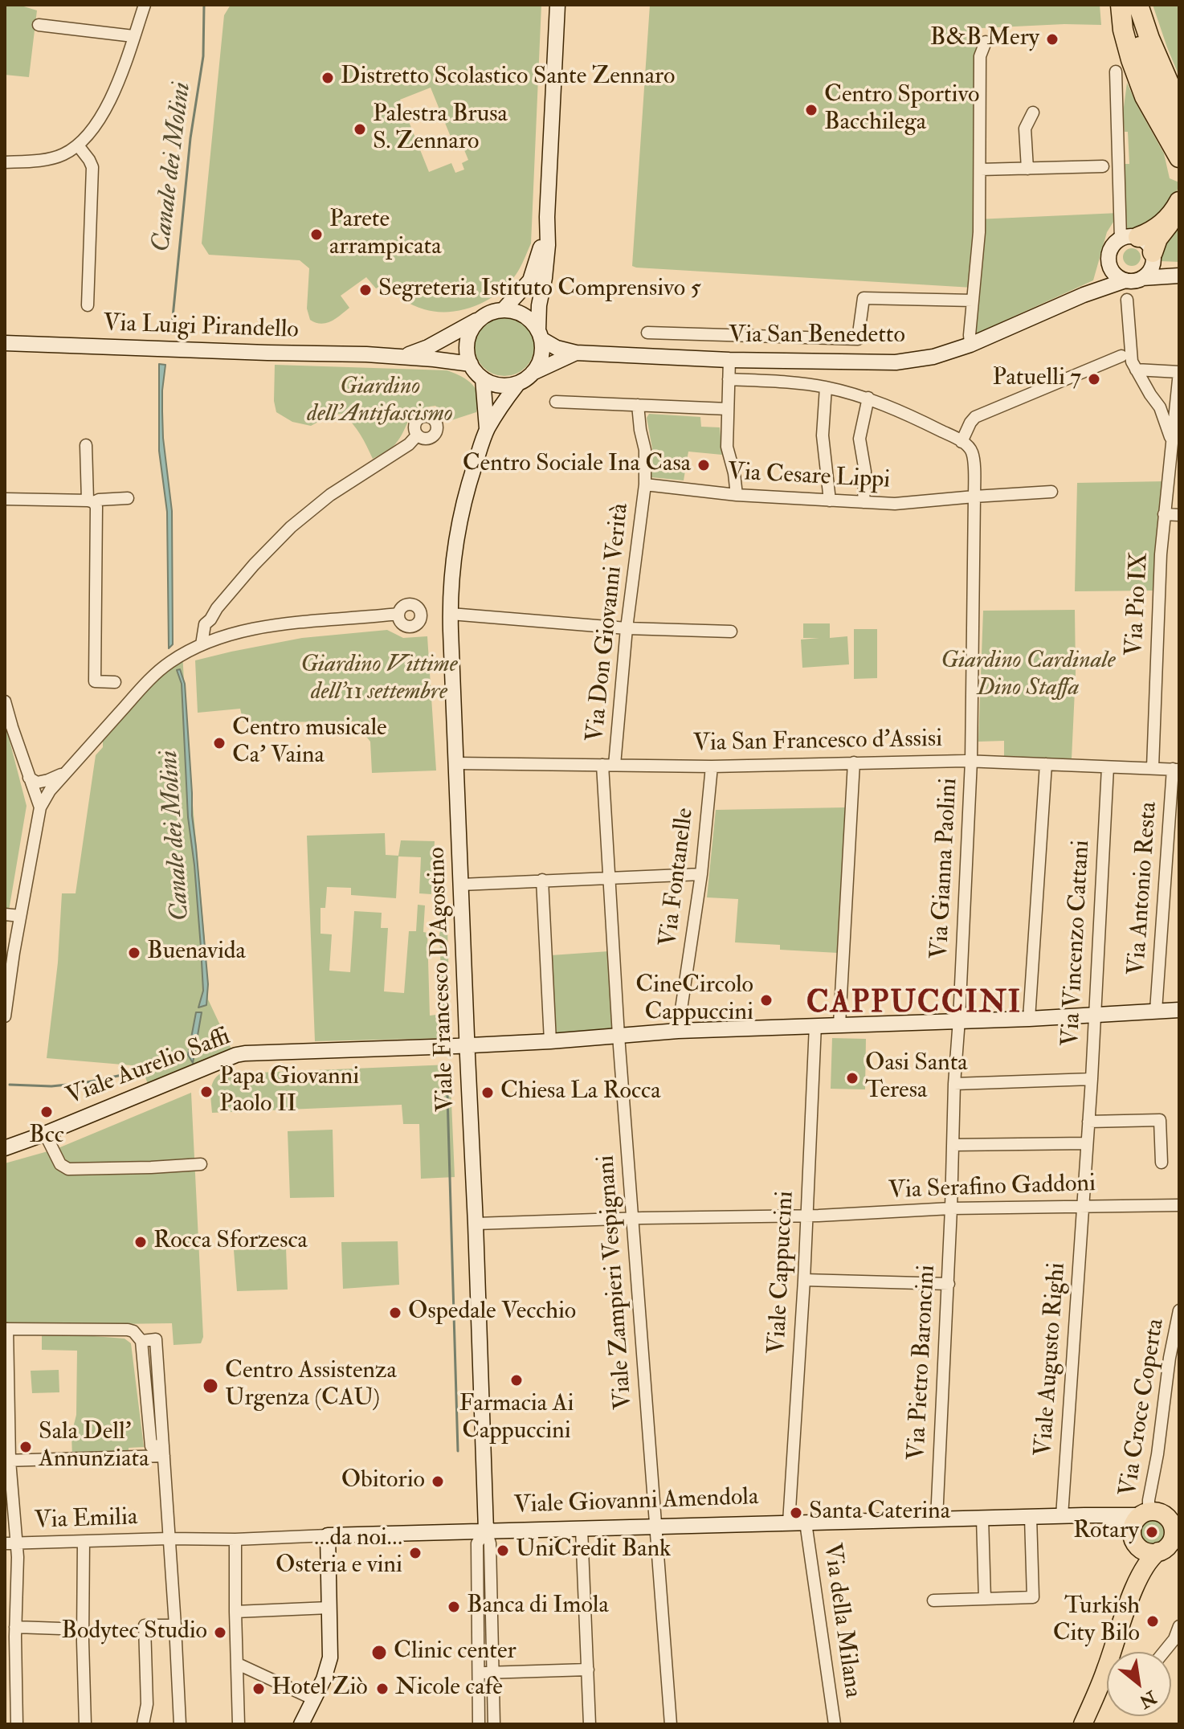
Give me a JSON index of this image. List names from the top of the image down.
{
  "streets": {
    "street": [
      "Via Luigi Pirandello",
      "Via San Benedetto",
      "Via Cesare Lippi",
      "Via Pio IX",
      "Via Don Giovanni Verità",
      "Via San Francesco d'Assisi",
      "Via Gianna Paolini",
      "Via Fontanelle",
      "Via Antonio Resta",
      "Via Vincenzo Cattani",
      "Viale Francesco D'Agostino",
      "Viale Aurelio Saffi",
      "Via Serafino Gaddoni",
      "Viale Cappuccini",
      "Viale Zampieri Vespignani",
      "Viale Augusto Righi",
      "Via Pietro Baroncini",
      "Via Croce Coperta",
      "Viale Giovanni Amendola",
      "Via Emilia",
      "Via della Milana"
    ]
  },
  "crossings": [
    ["Via Luigi Pirandello", "Via San Benedetto"],
    ["Via Luigi Pirandello", "Viale Francesco D'Agostino"],
    ["Via San Benedetto", "Viale Francesco D'Agostino"],
    ["Via Cesare Lippi", "Via Don Giovanni Verità"],
    ["Via Cesare Lippi", "Via Gianna Paolini"],
    ["Via Pio IX", "Via San Francesco d'Assisi"],
    ["Via Don Giovanni Verità", "Via San Francesco d'Assisi"],
    ["Via Don Giovanni Verità", "Viale Zampieri Vespignani"],
    ["Via San Francesco d'Assisi", "Via Gianna Paolini"],
    ["Via San Francesco d'Assisi", "Via Fontanelle"],
    ["Via San Francesco d'Assisi", "Via Antonio Resta"],
    ["Via San Francesco d'Assisi", "Via Vincenzo Cattani"],
    ["Via San Francesco d'Assisi", "Viale Francesco D'Agostino"],
    ["Via Gianna Paolini", "Viale Aurelio Saffi"],
    ["Via Gianna Paolini", "Via Serafino Gaddoni"],
    ["Via Gianna Paolini", "Via Pietro Baroncini"],
    ["Via Fontanelle", "Viale Aurelio Saffi"],
    ["Via Antonio Resta", "Viale Aurelio Saffi"],
    ["Via Vincenzo Cattani", "Viale Aurelio Saffi"],
    ["Via Vincenzo Cattani", "Via Serafino Gaddoni"],
    ["Via Vincenzo Cattani", "Viale Augusto Righi"],
    ["Viale Francesco D'Agostino", "Viale Aurelio Saffi"],
    ["Viale Francesco D'Agostino", "Via Serafino Gaddoni"],
    ["Viale Francesco D'Agostino", "Viale Giovanni Amendola"],
    ["Viale Aurelio Saffi", "Viale Cappuccini"],
    ["Viale Aurelio Saffi", "Viale Zampieri Vespignani"],
    ["Via Serafino Gaddoni", "Viale Cappuccini"],
    ["Via Serafino Gaddoni", "Viale Zampieri Vespignani"],
    ["Via Serafino Gaddoni", "Viale Augusto Righi"],
    ["Via Serafino Gaddoni", "Via Pietro Baroncini"],
    ["Viale Cappuccini", "Viale Giovanni Amendola"],
    ["Viale Zampieri Vespignani", "Viale Giovanni Amendola"],
    ["Viale Augusto Righi", "Viale Giovanni Amendola"],
    ["Via Pietro Baroncini", "Viale Giovanni Amendola"],
    ["Via Croce Coperta", "Viale Giovanni Amendola"],
    ["Viale Giovanni Amendola", "Via Emilia"],
    ["Viale Giovanni Amendola", "Via della Milana"]
  ],
  "districts": ["CAPPUCCINI"],
  "water": ["Canale dei Molini"],
  "parks": ["Giardino dell'Antifascismo", "Giardino Cardinale Dino Staffa", "Giardino Vittime dell'11 settembre"],
  "places": [
    "B&B Mery",
    "Distretto Scolastico Sante Zennaro",
    "Centro Sportivo Bacchilega",
    "Palestra Brusa S. Zennaro",
    "Parete arrampicata",
    "Segreteria Istituto Comprensivo 5",
    "Patuelli 7",
    "Centro Sociale Ina Casa",
    "Centro musicale Ca' Vaina",
    "Buenavida",
    "CineCircolo Cappuccini",
    "Oasi Santa Teresa",
    "Papa Giovanni Paolo II",
    "Chiesa La Rocca",
    "Bcc",
    "Rocca Sforzesca",
    "Ospedale Vecchio",
    "Farmacia Ai Cappuccini",
    "Centro Assistenza Urgenza (CAU)",
    "Sala Dell' Annunziata",
    "Obitorio",
    "Santa Caterina",
    "Rotary",
    "UniCredit Bank",
    "…da noi… Osteria e vini",
    "Banca di Imola",
    "Turkish City Bilo",
    "Bodytec Studio",
    "Clinic center",
    "Hotel Ziò",
    "Nicole cafè"
  ],
  "north": "bottom right"
}
